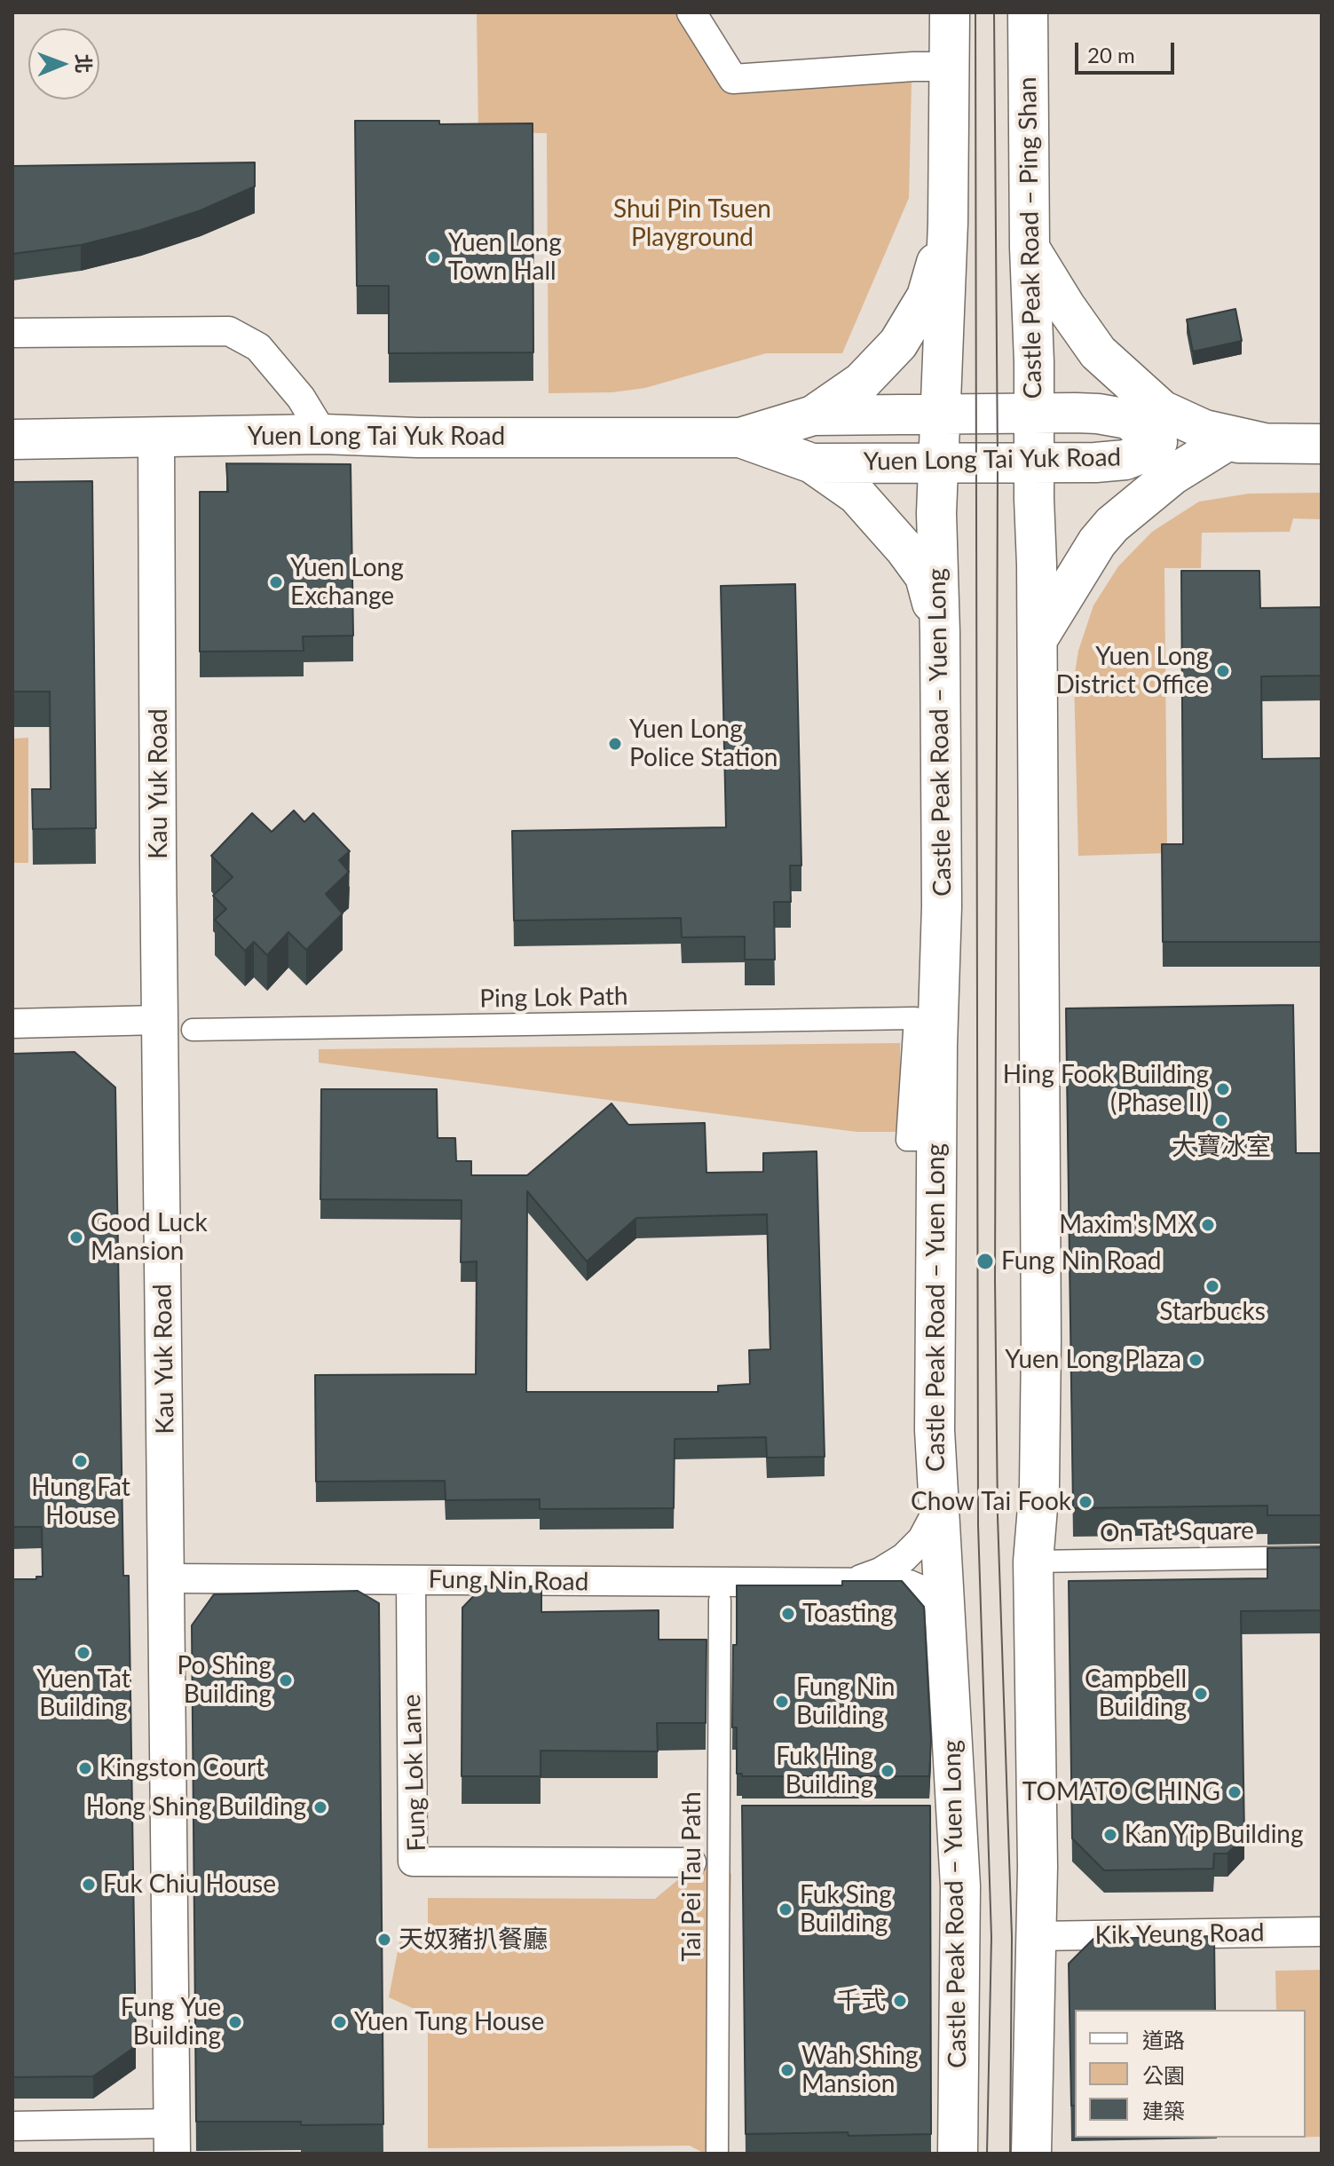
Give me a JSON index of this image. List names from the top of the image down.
{
  "streets": {
    "main road": ["Castle Peak Road – Ping Shan", "Yuen Long Tai Yuk Road", "Castle Peak Road – Yuen Long"],
    "street": [
      "Kau Yuk Road",
      "Ping Lok Path",
      "On Tat Square",
      "Fung Nin Road",
      "Fung Lok Lane",
      "Tai Pei Tau Path",
      "Kik Yeung Road"
    ]
  },
  "crossings": [
    ["Castle Peak Road – Ping Shan", "Yuen Long Tai Yuk Road"],
    ["Yuen Long Tai Yuk Road", "Castle Peak Road – Yuen Long"],
    ["Yuen Long Tai Yuk Road", "Kau Yuk Road"],
    ["Castle Peak Road – Yuen Long", "Ping Lok Path"],
    ["Castle Peak Road – Yuen Long", "Fung Nin Road"],
    ["Kau Yuk Road", "Ping Lok Path"],
    ["Kau Yuk Road", "Fung Nin Road"],
    ["Fung Nin Road", "Fung Lok Lane"]
  ],
  "parks": ["Shui Pin Tsuen Playground"],
  "places": [
    "Yuen Long Town Hall",
    "Yuen Long Exchange",
    "Yuen Long District Office",
    "Yuen Long Police Station",
    "Hing Fook Building (Phase II)",
    "大寶冰室",
    "Maxim's MX",
    "Good Luck Mansion",
    "Fung Nin Road",
    "Starbucks",
    "Yuen Long Plaza",
    "Hung Fat House",
    "Chow Tai Fook",
    "Toasting",
    "Yuen Tat Building",
    "Po Shing Building",
    "Campbell Building",
    "Fung Nin Building",
    "Kingston Court",
    "Fuk Hing Building",
    "TOMATO C HING",
    "Hong Shing Building",
    "Kan Yip Building",
    "Fuk Chiu House",
    "Fuk Sing Building",
    "天奴豬扒餐廳",
    "千式",
    "Fung Yue Building",
    "Yuen Tung House",
    "Wah Shing Mansion"
  ],
  "legend": ["道路", "公園", "建築"],
  "scale_bar": "20 m",
  "north": "right"
}
